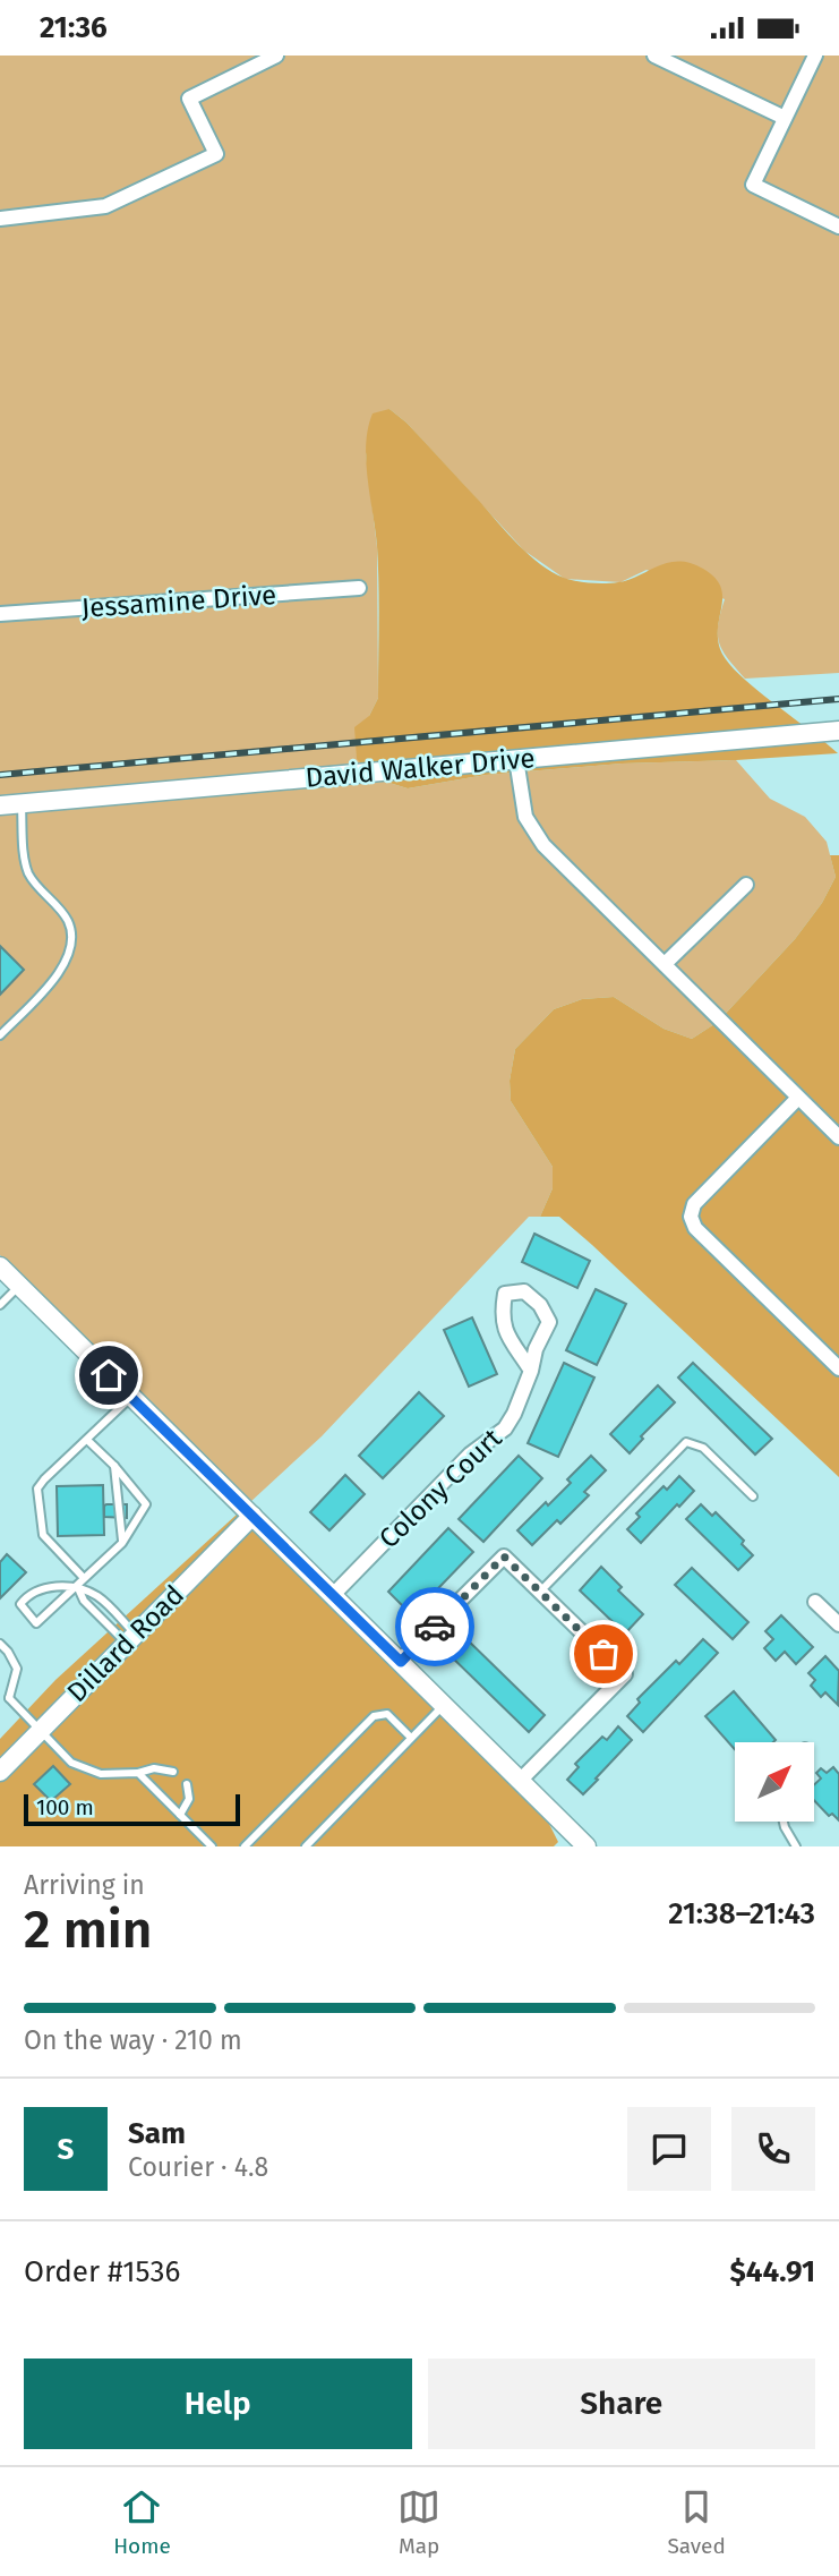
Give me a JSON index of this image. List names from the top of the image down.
{
  "streets": {
    "street": [
      "Jessamine Drive",
      "David Walker Drive",
      "Colony Court",
      "Dillard Road"
    ]
  },
  "scale_bar": "100 m",
  "north": "top right",
  "page": {
    "status": "21:36",
    "scale": "100 m",
    "heading": ["2 min", "Arriving in", "21:38–21:43"],
    "panel": [
      "Sam",
      "Courier · 4.8",
      "Order #1536",
      "$44.91"
    ],
    "bar": "On the way · 210 m",
    "round": "S",
    "buttons": ["Help", "Share"],
    "tabs": ["Home", "Map", "Saved"]
  }
}
